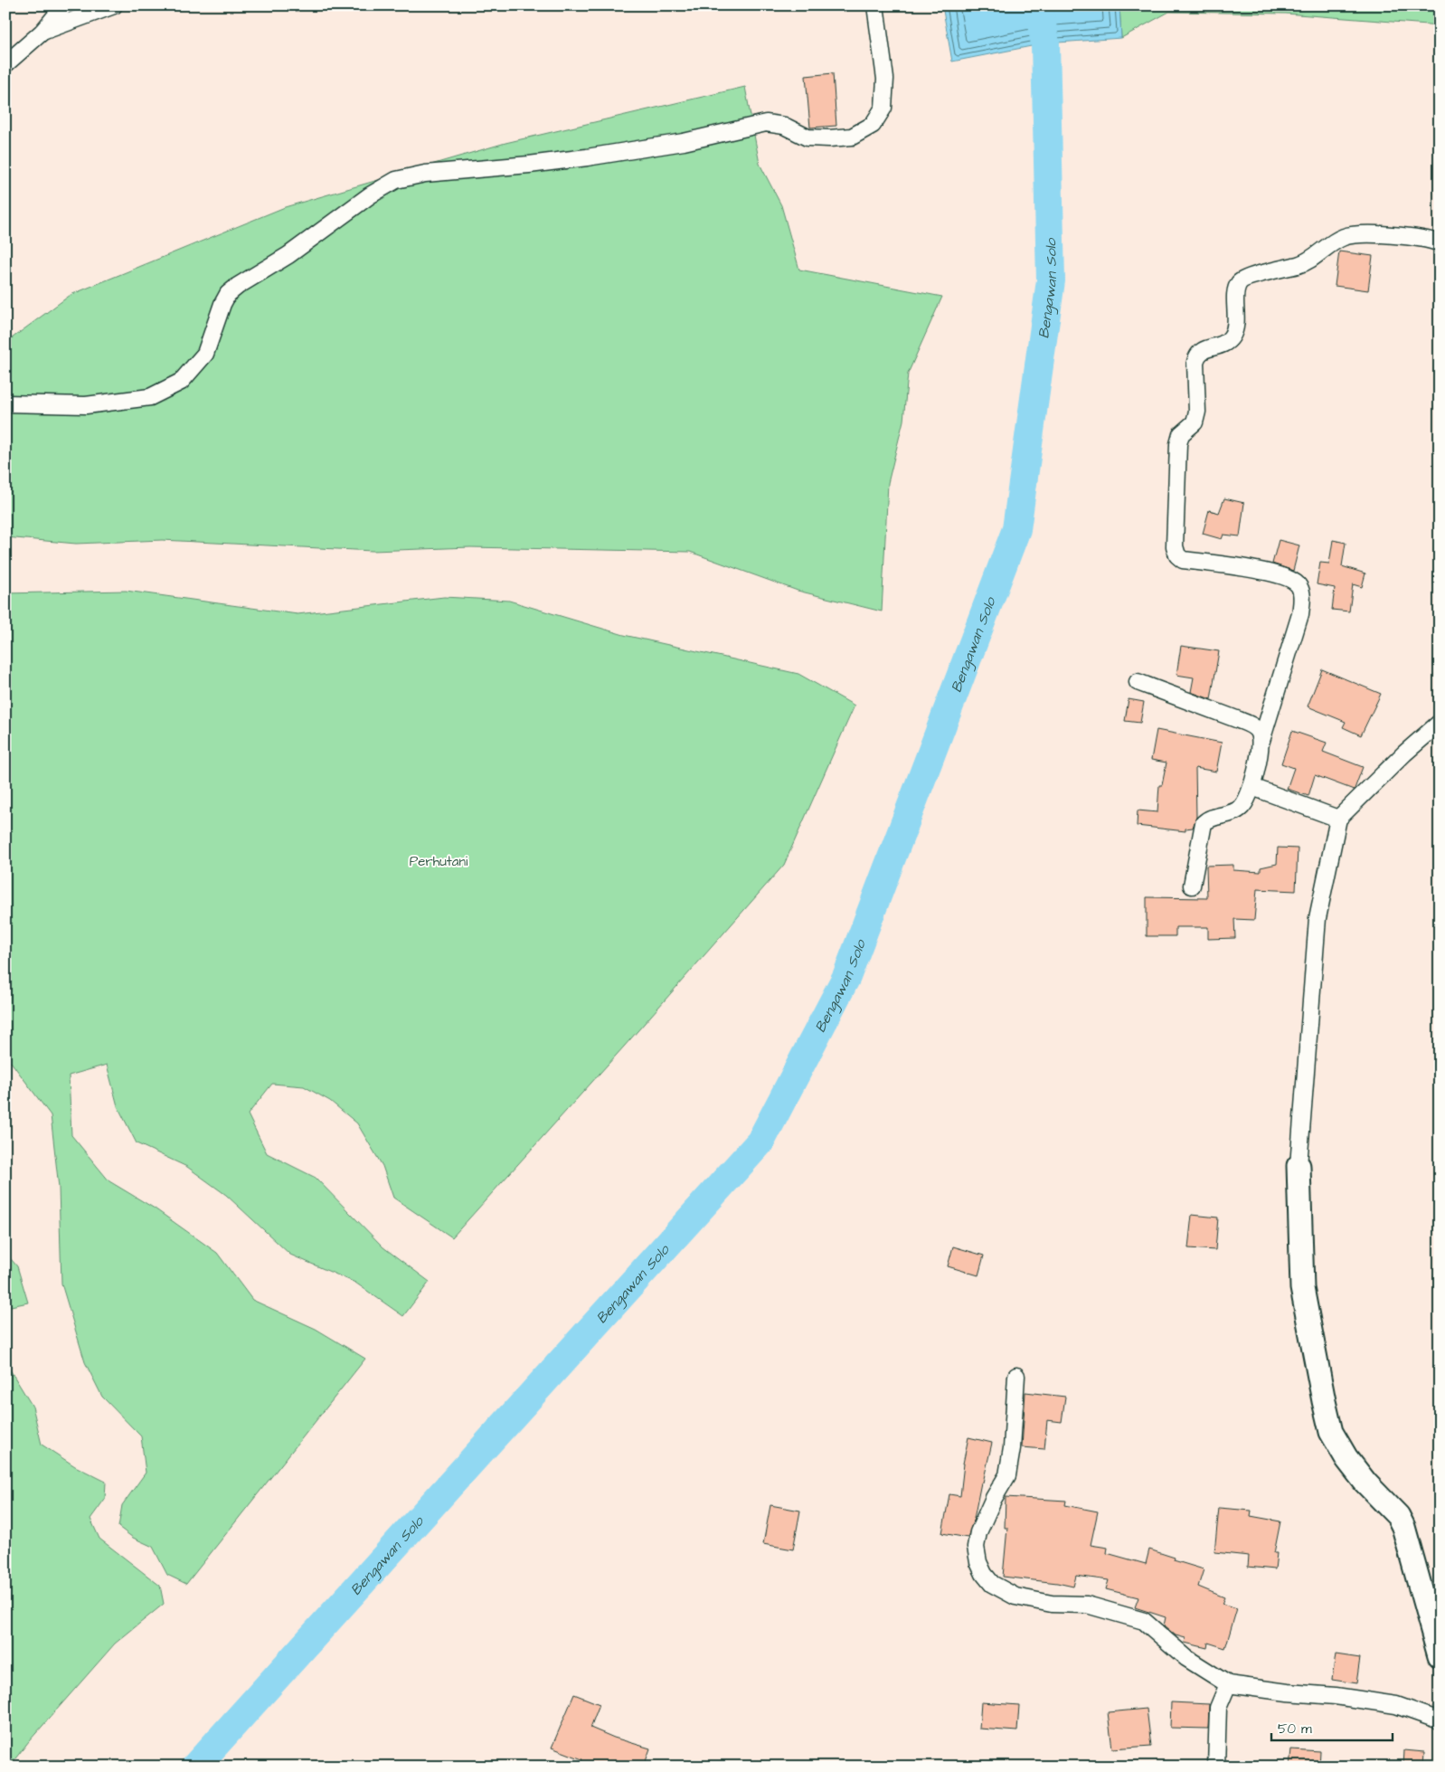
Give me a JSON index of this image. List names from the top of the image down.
{
  "water": ["Bengawan Solo"],
  "parks": ["Perhutani"],
  "scale_bar": "50 m"
}
